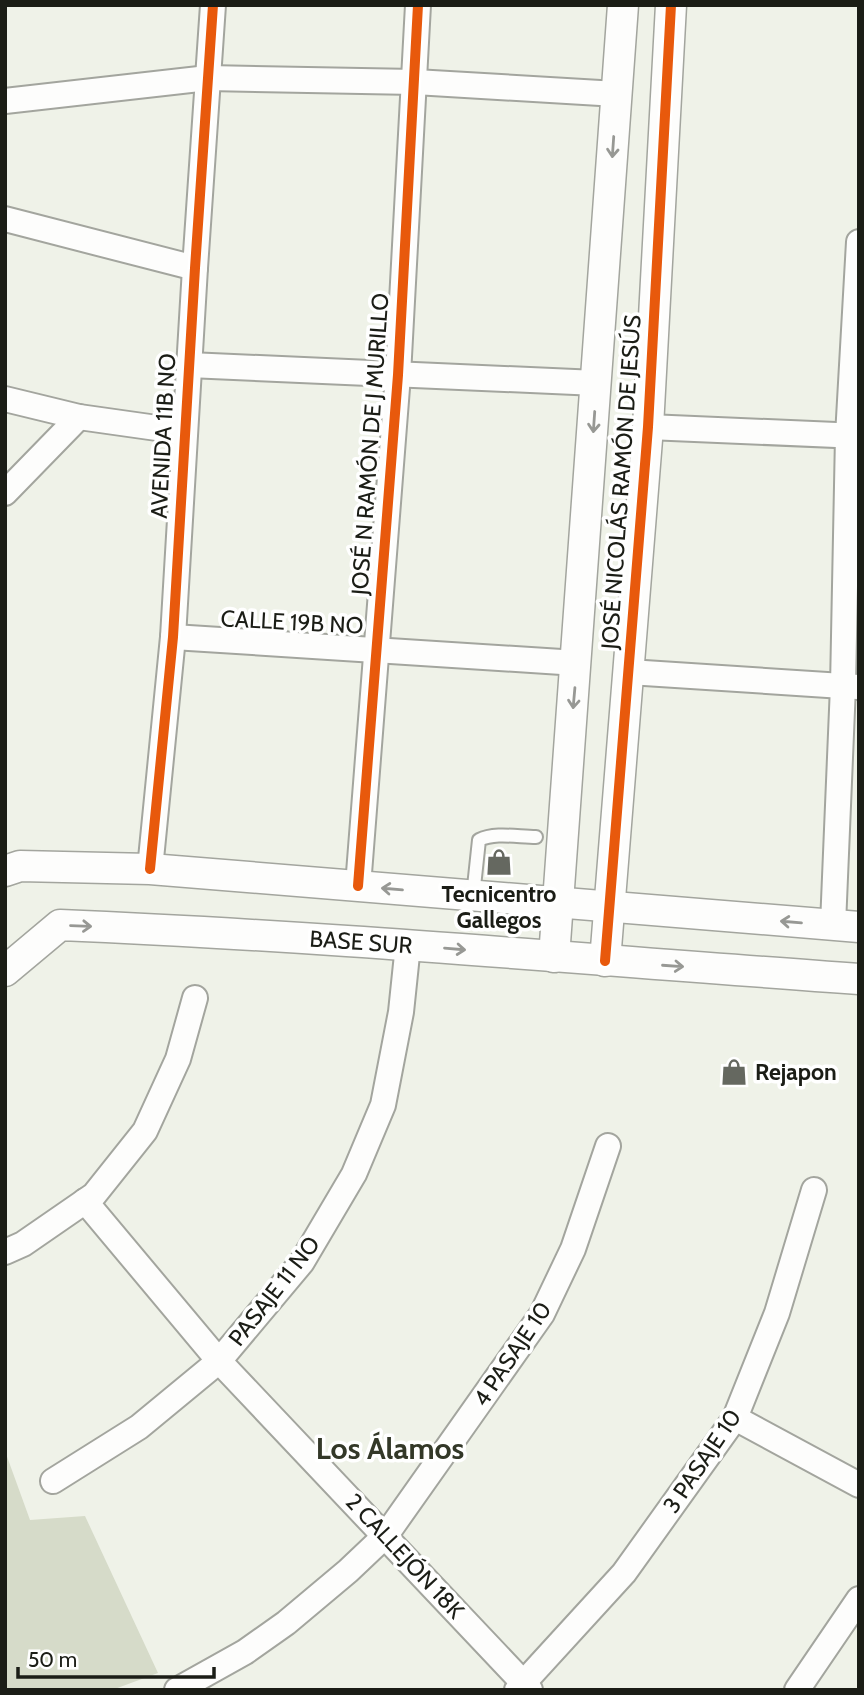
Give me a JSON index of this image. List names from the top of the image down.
{
  "streets": {
    "street": [
      "AVENIDA 11B NO",
      "JOSÉ N RAMÓN DE J MURILLO",
      "JOSÉ NICOLÁS RAMÓN DE JESÚS",
      "CALLE 19B NO",
      "BASE SUR",
      "PASAJE 11 NO",
      "4 PASAJE 10",
      "3 PASAJE 10",
      "2 CALLEJÓN 18K"
    ]
  },
  "crossings": [
    ["AVENIDA 11B NO", "CALLE 19B NO"],
    ["JOSÉ N RAMÓN DE J MURILLO", "CALLE 19B NO"],
    ["JOSÉ NICOLÁS RAMÓN DE JESÚS", "CALLE 19B NO"],
    ["JOSÉ NICOLÁS RAMÓN DE JESÚS", "BASE SUR"],
    ["BASE SUR", "PASAJE 11 NO"],
    ["PASAJE 11 NO", "2 CALLEJÓN 18K"],
    ["4 PASAJE 10", "2 CALLEJÓN 18K"],
    ["3 PASAJE 10", "2 CALLEJÓN 18K"]
  ],
  "districts": ["Los Álamos"],
  "places": {
    "shop": ["Tecnicentro Gallegos", "Rejapon"]
  },
  "scale_bar": "50 m"
}
